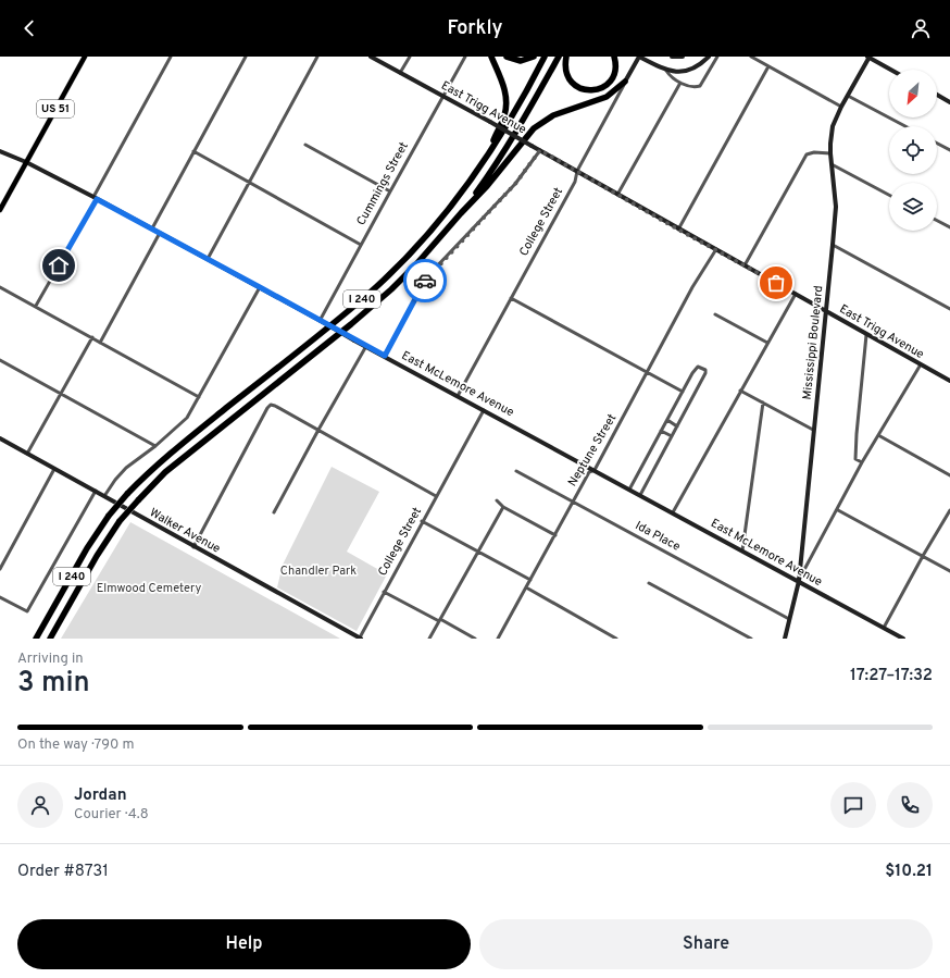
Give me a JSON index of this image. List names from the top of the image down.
{
  "streets": {
    "highway": ["I 240"],
    "main road": [
      "East Trigg Avenue",
      "US 51",
      "College Street",
      "Mississippi Boulevard",
      "East McLemore Avenue",
      "Walker Avenue"
    ],
    "street": ["Cummings Street", "Neptune Street", "Ida Place"]
  },
  "crossings": [
    ["East Trigg Avenue", "Cummings Street"],
    ["East Trigg Avenue", "College Street"],
    ["East Trigg Avenue", "Mississippi Boulevard"],
    ["East Trigg Avenue", "Neptune Street"],
    ["US 51", "East McLemore Avenue"],
    ["Cummings Street", "East McLemore Avenue"],
    ["College Street", "East McLemore Avenue"],
    ["College Street", "Walker Avenue"],
    ["Mississippi Boulevard", "East McLemore Avenue"],
    ["Mississippi Boulevard", "Ida Place"],
    ["East McLemore Avenue", "Neptune Street"],
    ["Neptune Street", "Ida Place"]
  ],
  "parks": ["Chandler Park", "Elmwood Cemetery"],
  "north": "bottom left",
  "page": {
    "header": "Forkly",
    "heading": ["3 min", "Arriving in", "17:27–17:32"],
    "panel": [
      "Jordan",
      "Courier · 4.8",
      "Order #8731",
      "$10.21"
    ],
    "bar": "On the way · 790 m",
    "buttons": ["Help", "Share"]
  }
}
